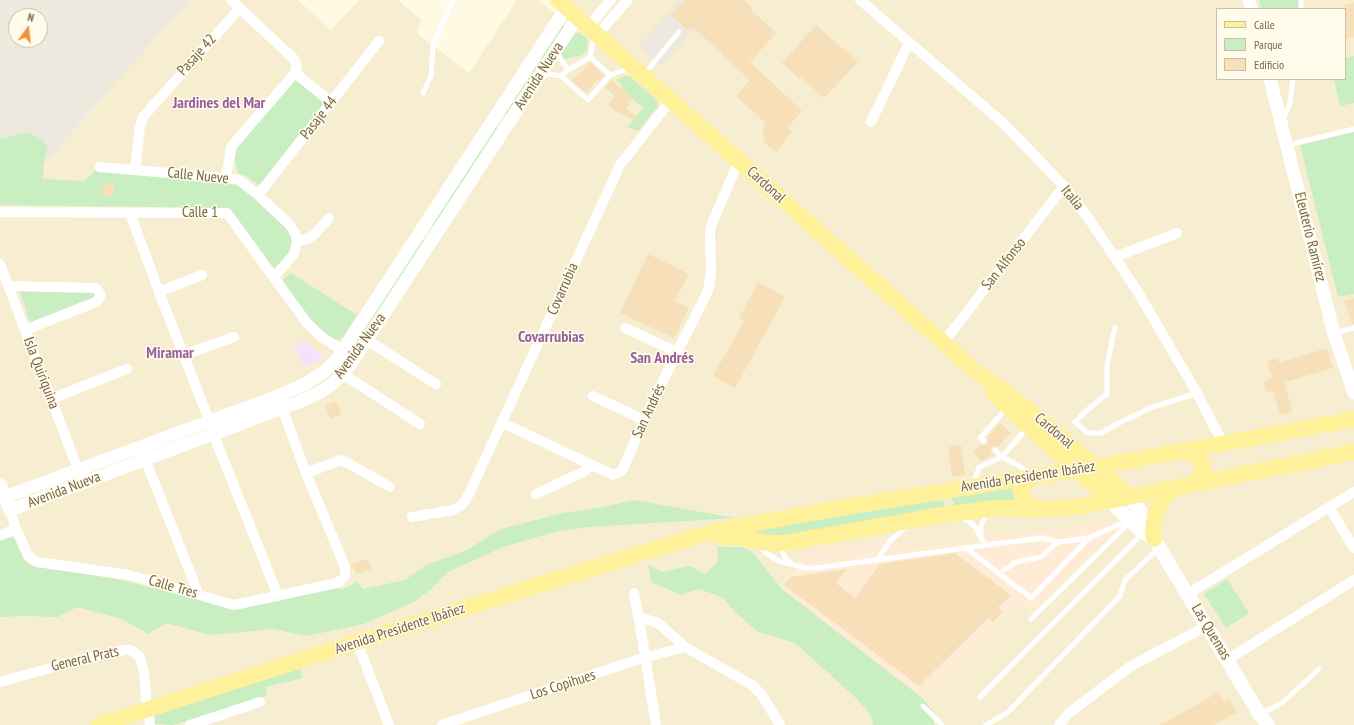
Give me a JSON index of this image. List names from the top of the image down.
{
  "streets": {
    "main road": ["Cardonal", "Avenida Presidente Ibáñez", "Las Quemas"],
    "street": [
      "Pasaje 42",
      "Avenida Nueva",
      "Pasaje 44",
      "Calle Nueve",
      "Italia",
      "Calle 1",
      "Eleuterio Ramírez",
      "San Alfonso",
      "Covarrubia",
      "Isla Quiriquina",
      "San Andrés",
      "Calle Tres",
      "General Prats",
      "Los Copihues"
    ]
  },
  "crossings": [
    ["Pasaje 42", "Calle Nueve"],
    ["Avenida Nueva", "Cardonal"],
    ["Avenida Nueva", "Calle 1"],
    ["Avenida Nueva", "Isla Quiriquina"],
    ["Pasaje 44", "Calle Nueve"],
    ["Cardonal", "San Alfonso"],
    ["Cardonal", "Covarrubia"],
    ["Cardonal", "San Andrés"],
    ["Cardonal", "Avenida Presidente Ibáñez"],
    ["Cardonal", "Las Quemas"],
    ["Italia", "San Alfonso"],
    ["Italia", "Avenida Presidente Ibáñez"],
    ["Covarrubia", "San Andrés"],
    ["Avenida Presidente Ibáñez", "Las Quemas"],
    ["Avenida Presidente Ibáñez", "General Prats"]
  ],
  "districts": [
    "Jardines del Mar",
    "Covarrubias",
    "Miramar",
    "San Andrés"
  ],
  "legend": ["Calle", "Parque", "Edificio"],
  "north": "top"
}
